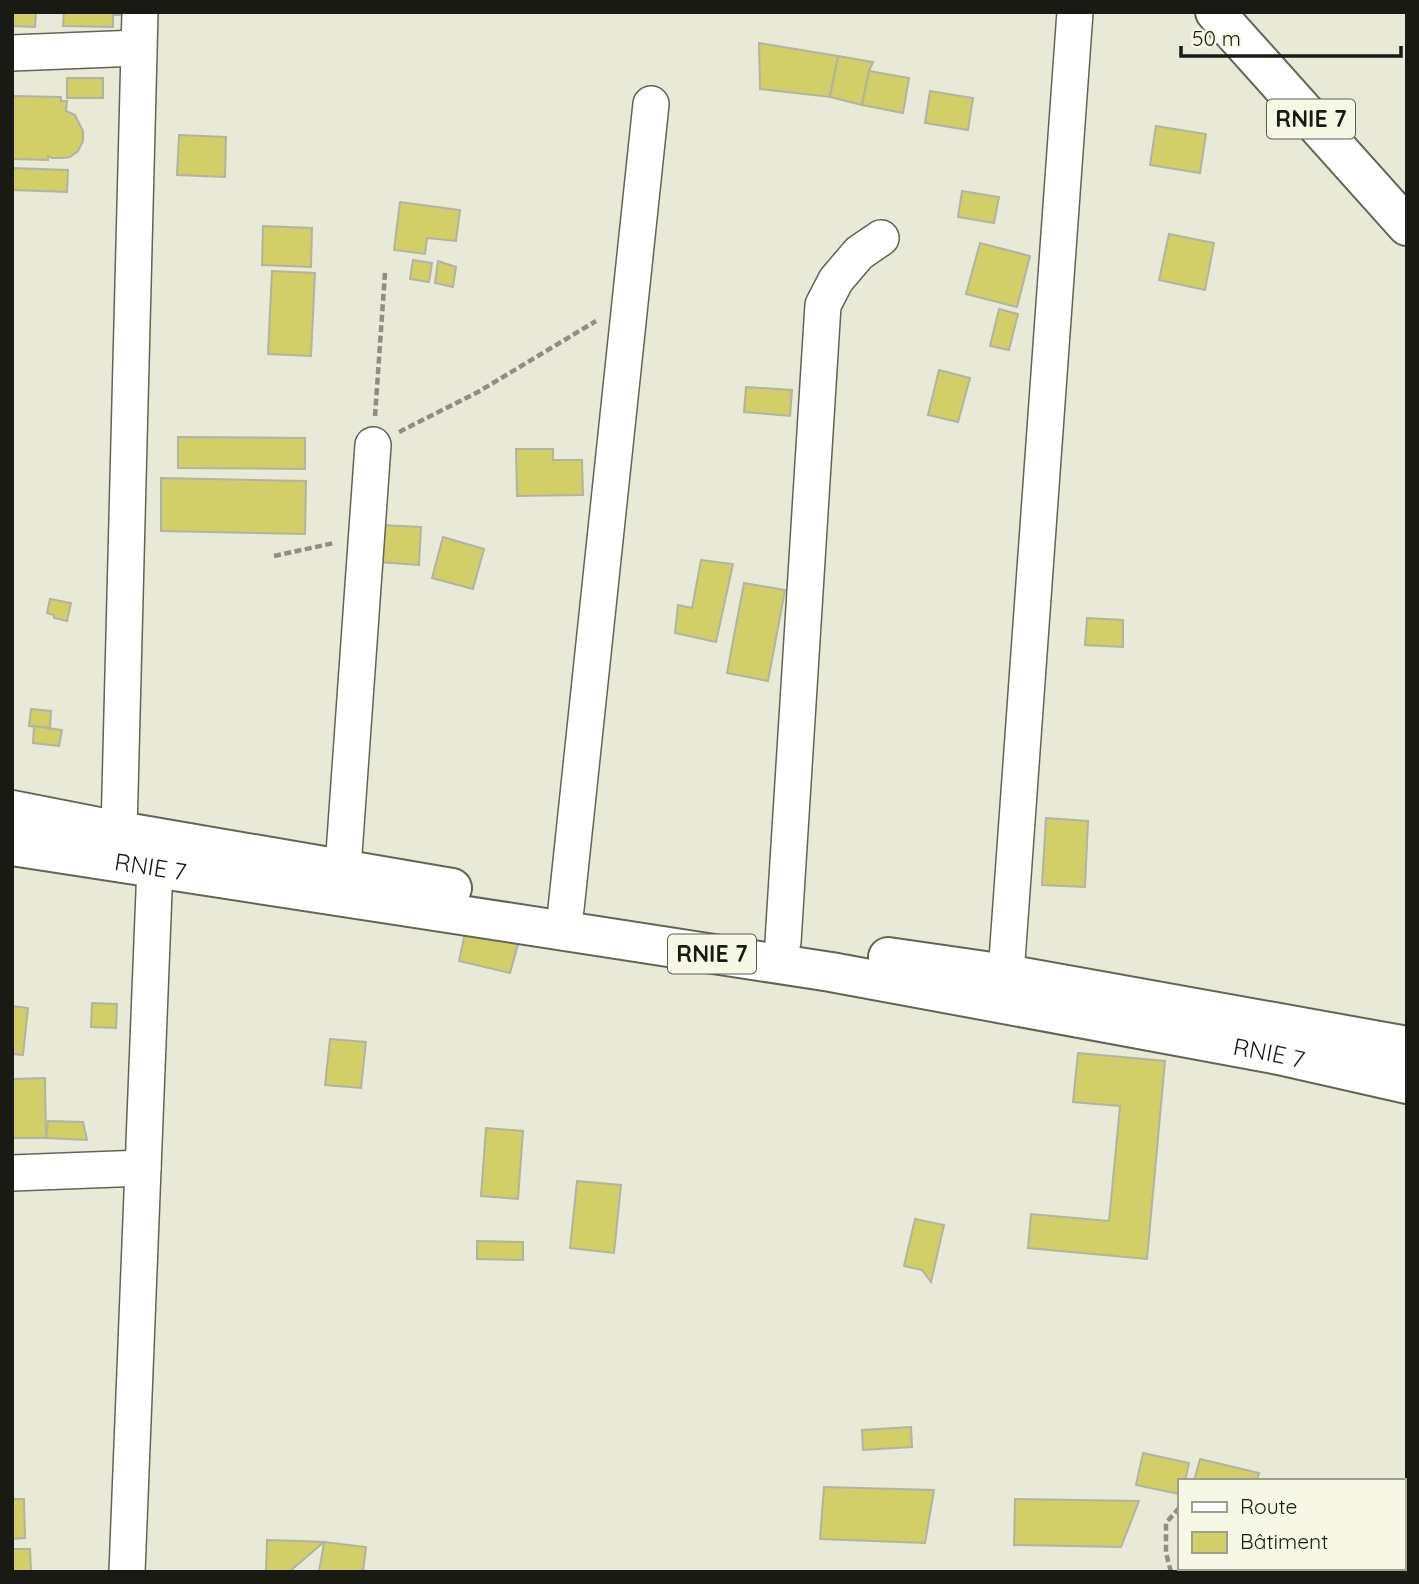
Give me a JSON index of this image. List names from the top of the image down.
{
  "streets": {
    "main road": ["RNIE 7"]
  },
  "legend": ["Route", "Bâtiment"],
  "scale_bar": "50 m"
}
